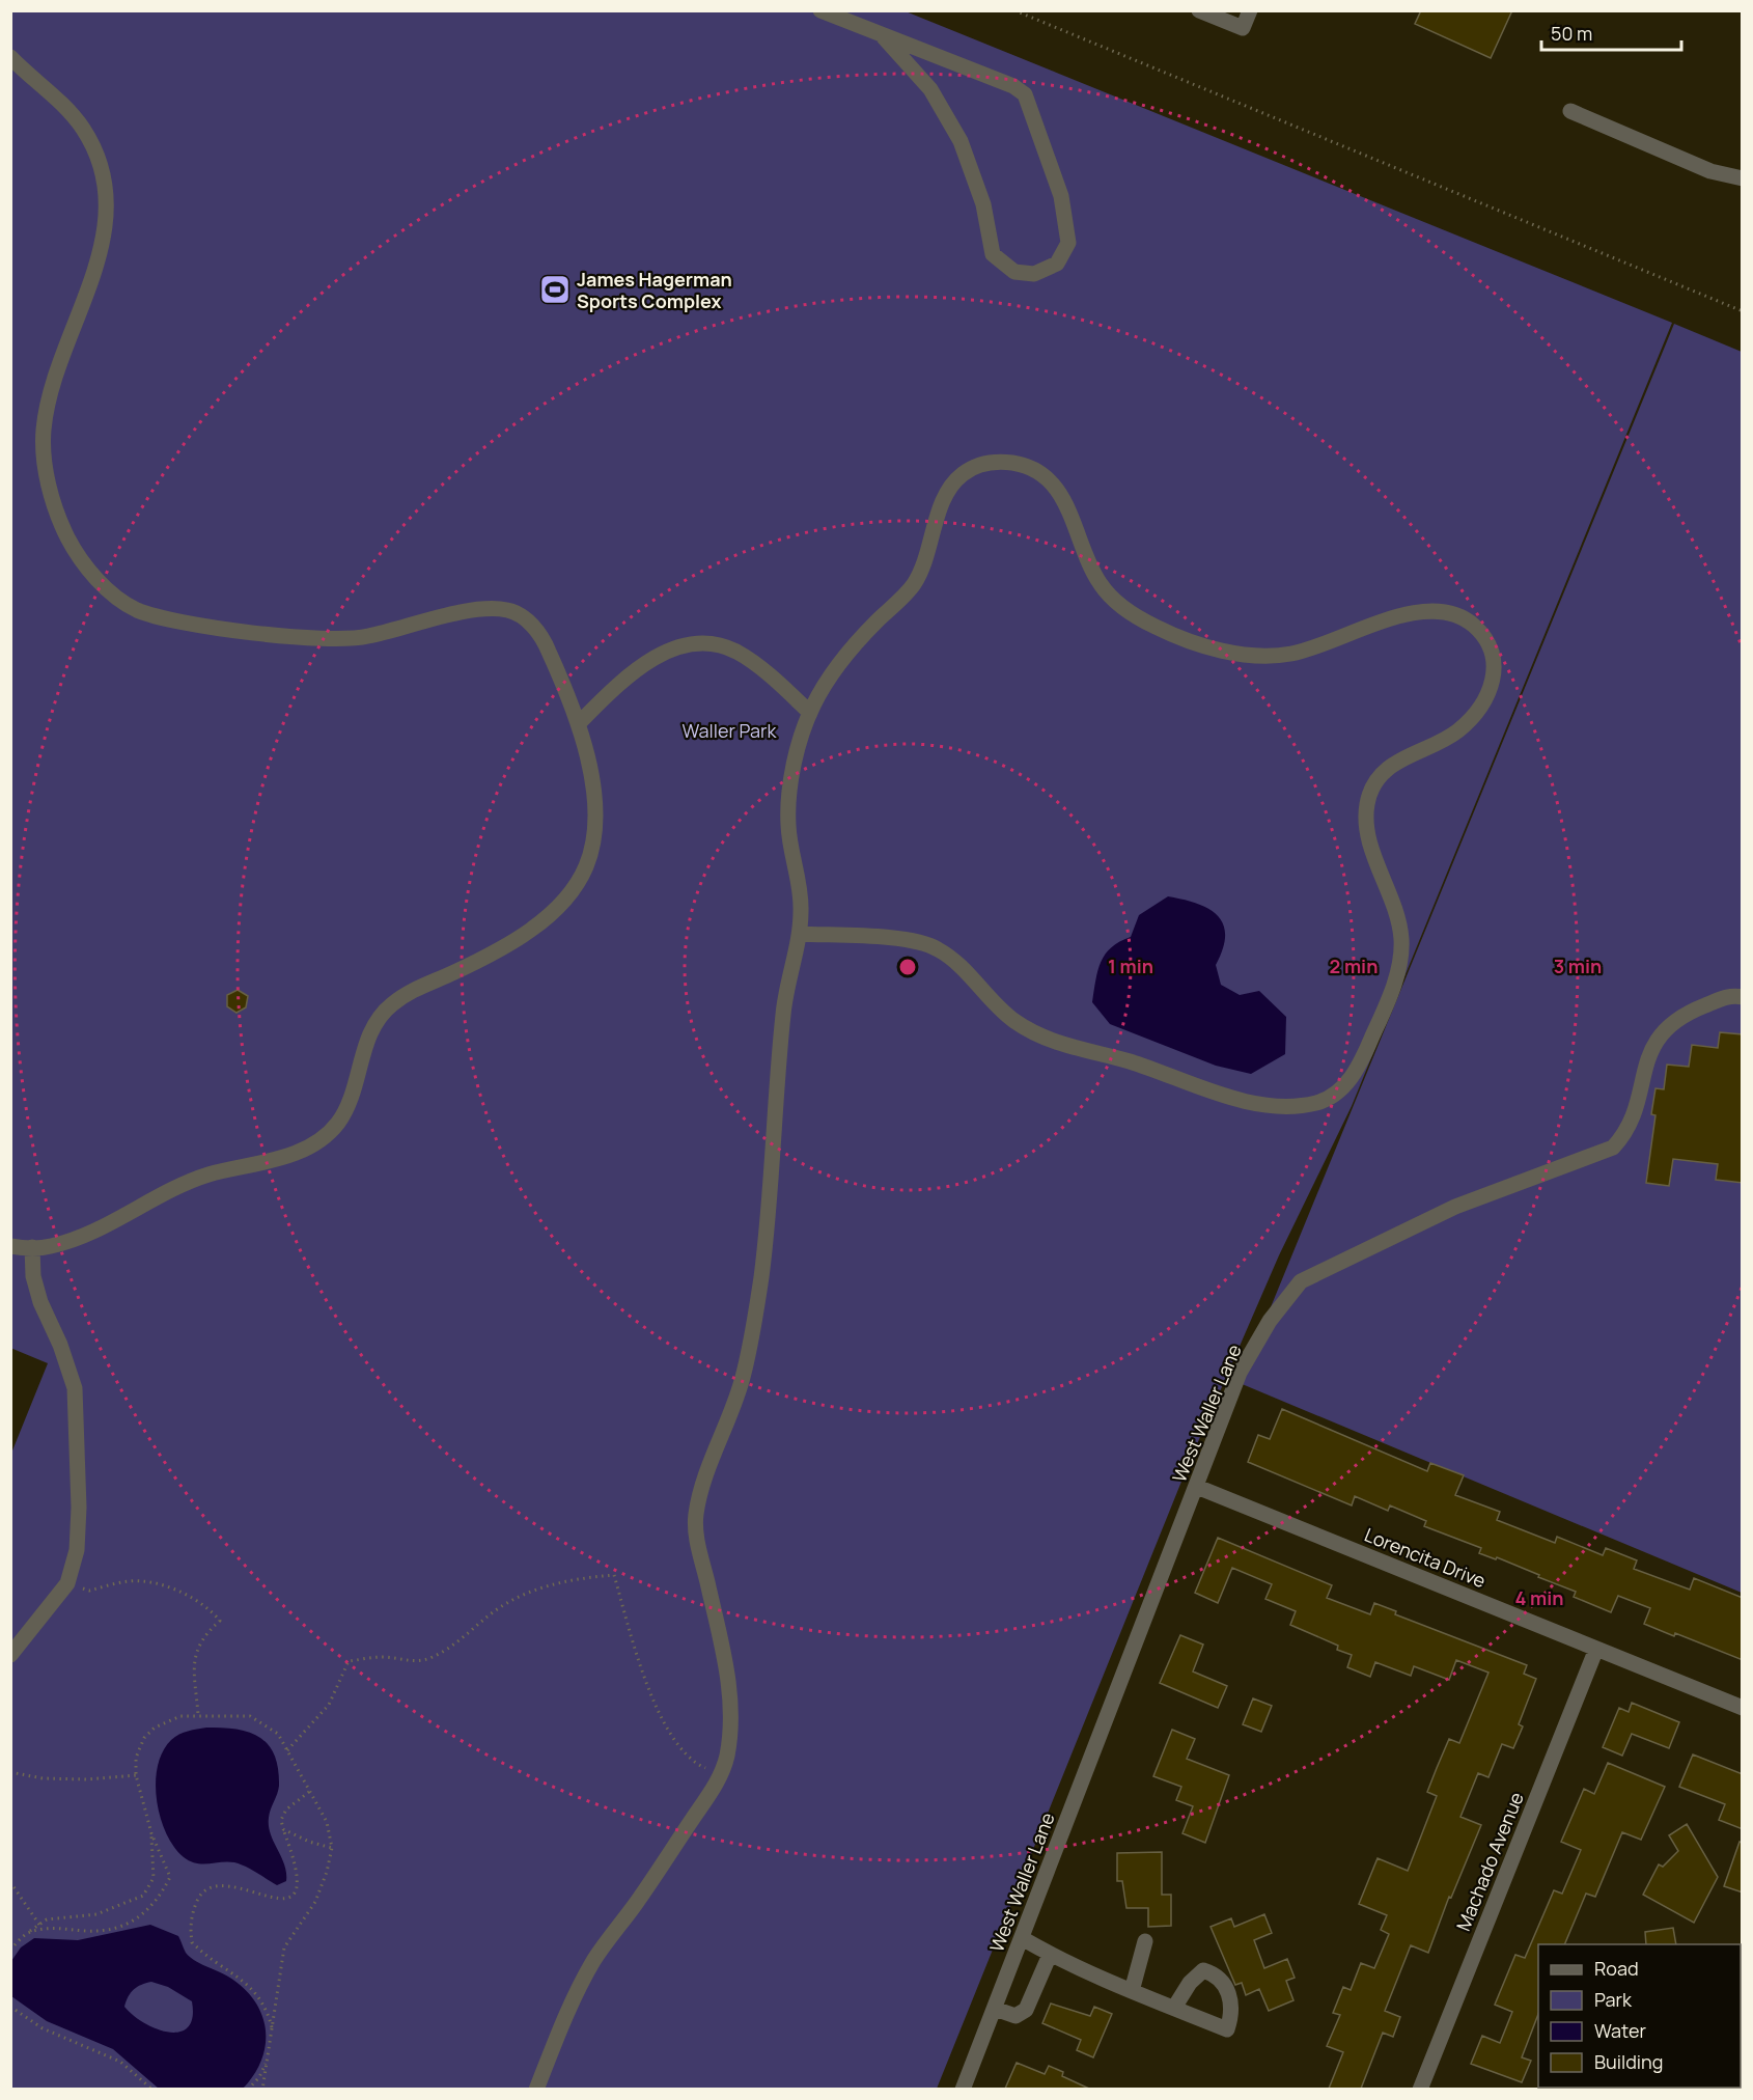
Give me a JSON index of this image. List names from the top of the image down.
{
  "streets": {
    "street": ["West Waller Lane", "Lorencita Drive", "Machado Avenue"]
  },
  "crossings": [
    ["West Waller Lane", "Lorencita Drive"],
    ["Lorencita Drive", "Machado Avenue"]
  ],
  "parks": ["Waller Park"],
  "places": {
    "sports": ["James Hagerman Sports Complex"]
  },
  "legend": [
    "Road",
    "Park",
    "Water",
    "Building"
  ],
  "scale_bar": "50 m",
  "rings": [
    "1 min",
    "2 min",
    "3 min",
    "4 min"
  ]
}
